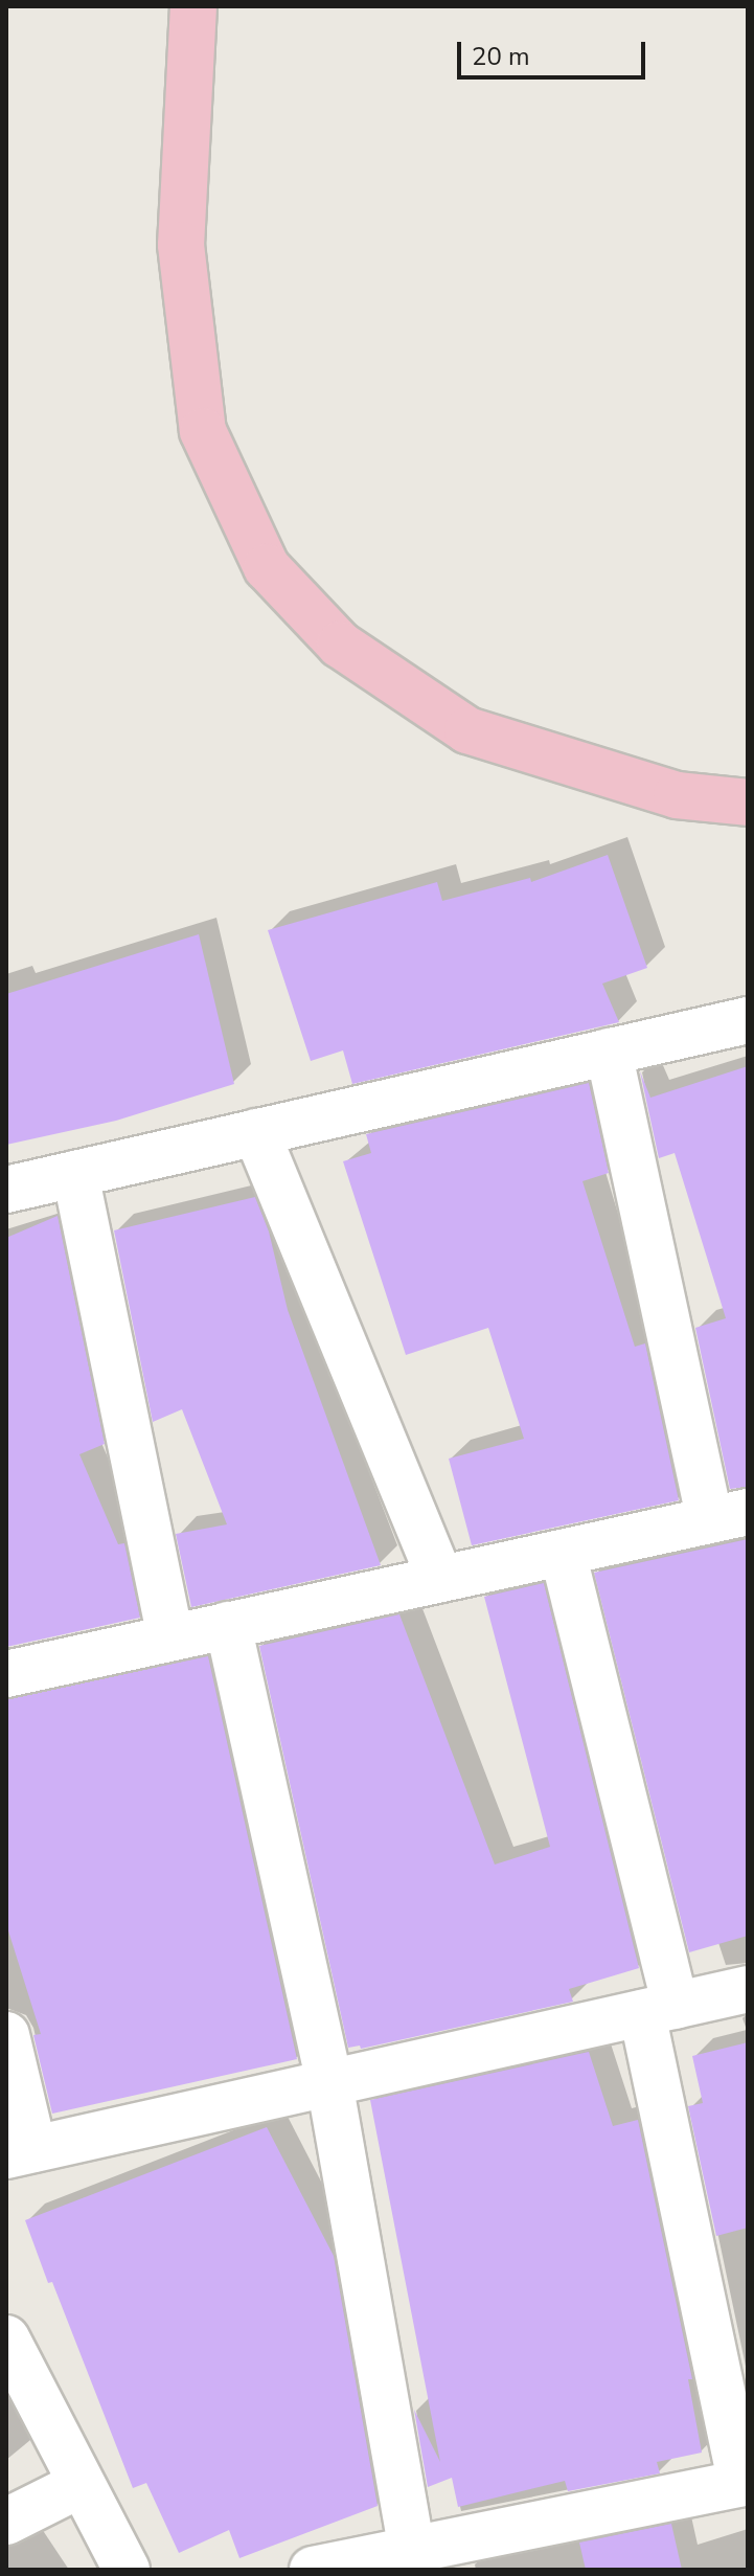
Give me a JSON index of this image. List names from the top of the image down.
{
  "scale_bar": "20 m"
}
